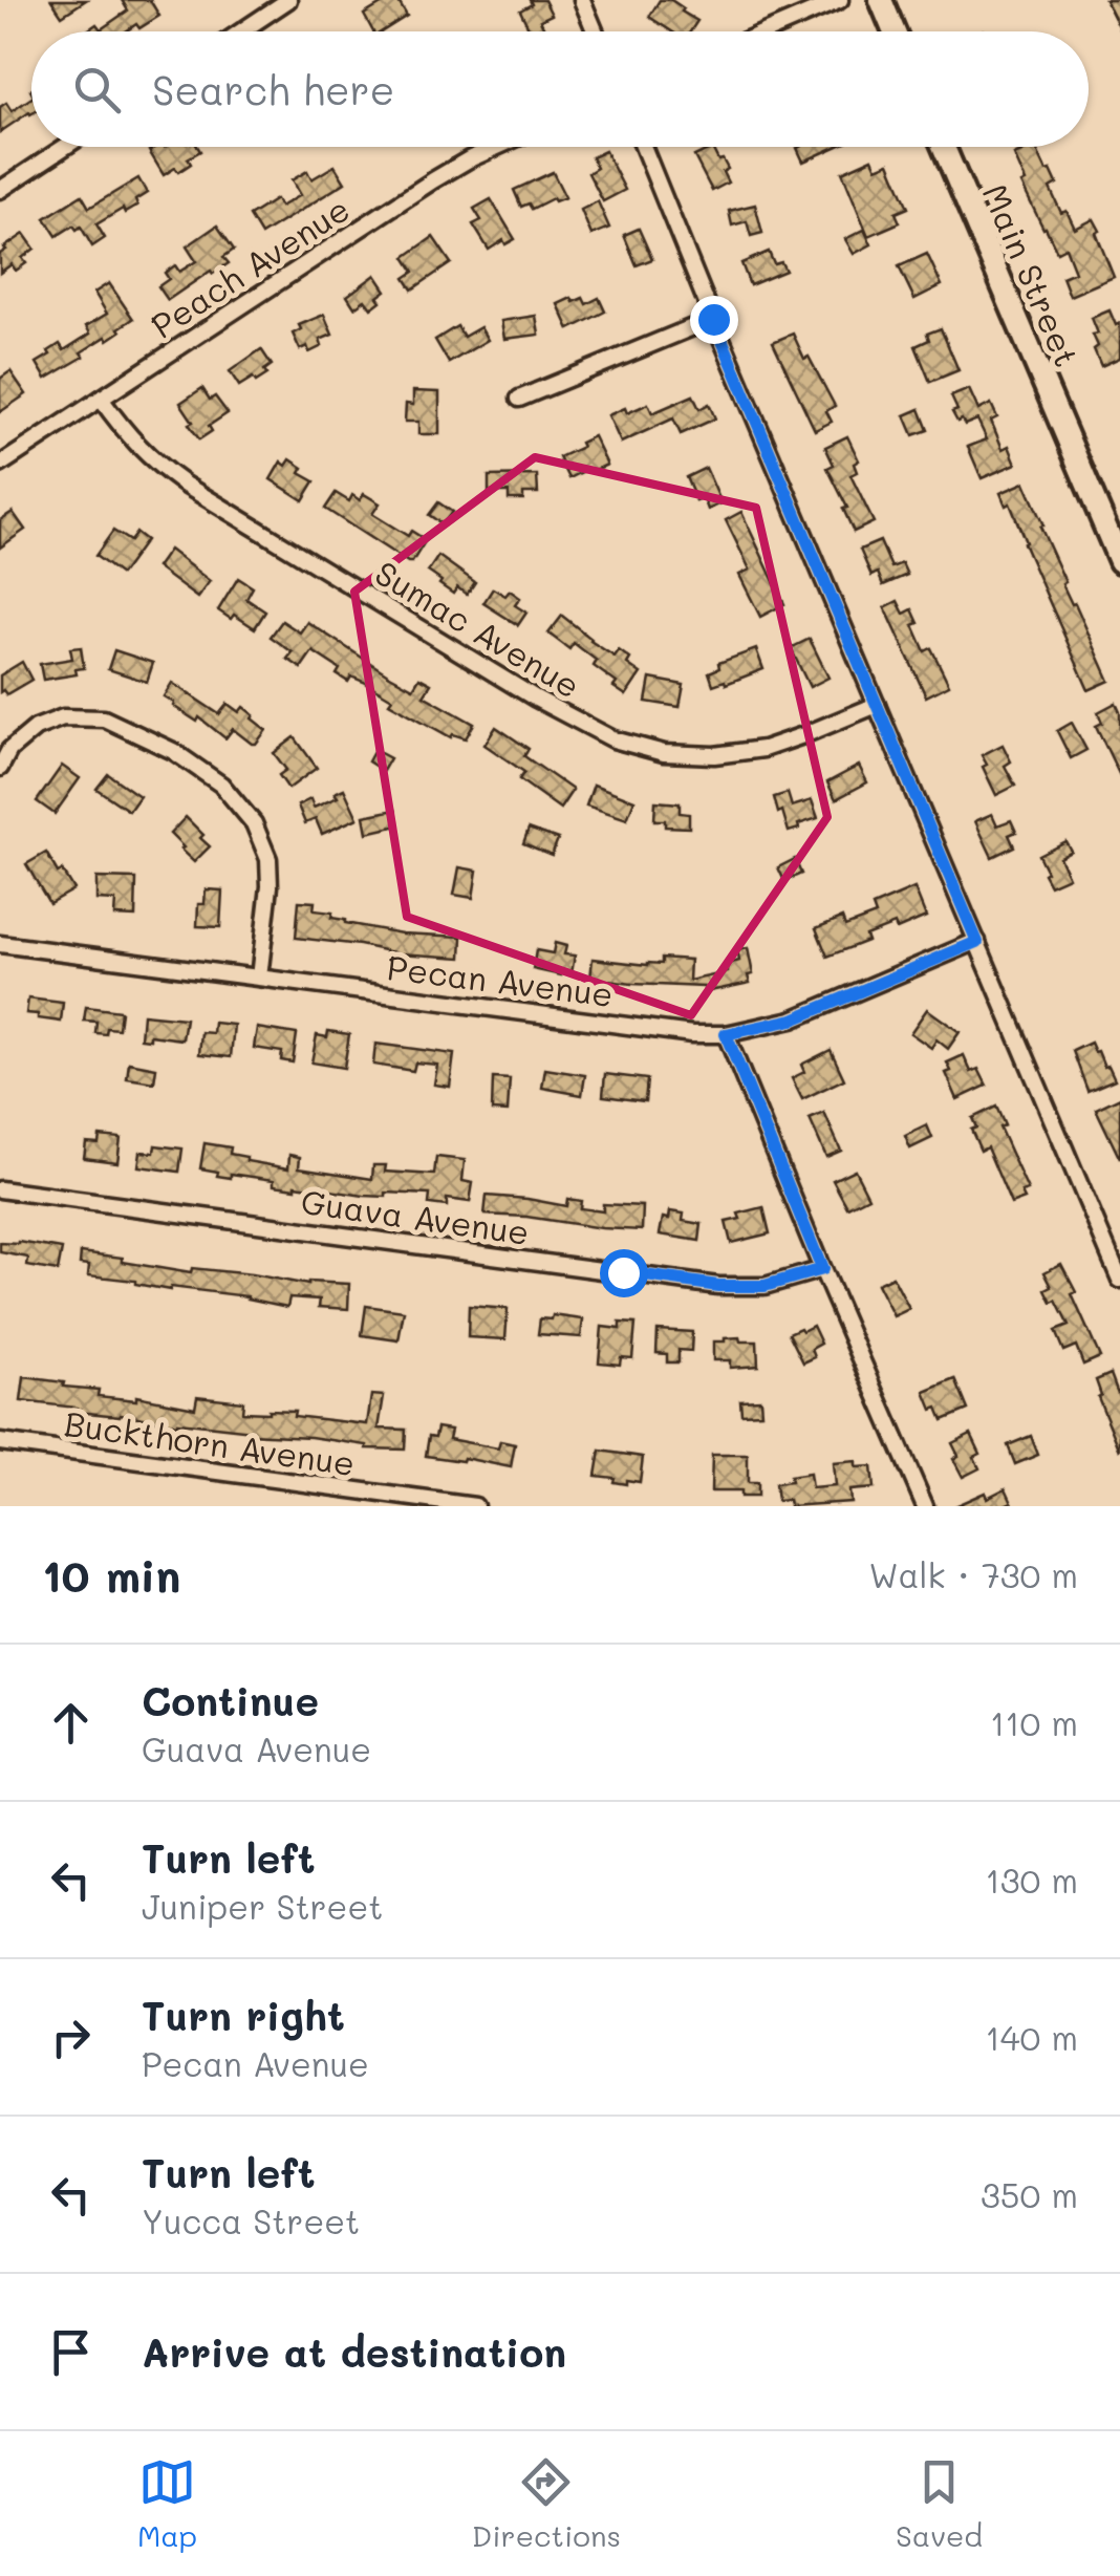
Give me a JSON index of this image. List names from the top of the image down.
{
  "streets": {
    "main road": ["Main Street"],
    "street": [
      "Peach Avenue",
      "Sumac Avenue",
      "Pecan Avenue",
      "Guava Avenue",
      "Buckthorn Avenue"
    ]
  },
  "crossings": [
    ["Peach Avenue", "Sumac Avenue"]
  ],
  "page": {
    "search": "Search here",
    "heading": ["10 min", "Walk · 730 m"],
    "list": [
      ["Continue", "Guava Avenue", "110 m"],
      ["Turn left", "Juniper Street", "130 m"],
      ["Turn right", "Pecan Avenue", "140 m"],
      ["Turn left", "Yucca Street", "350 m"],
      "Arrive at destination"
    ],
    "nav": ["Map", "Directions", "Saved"]
  }
}
